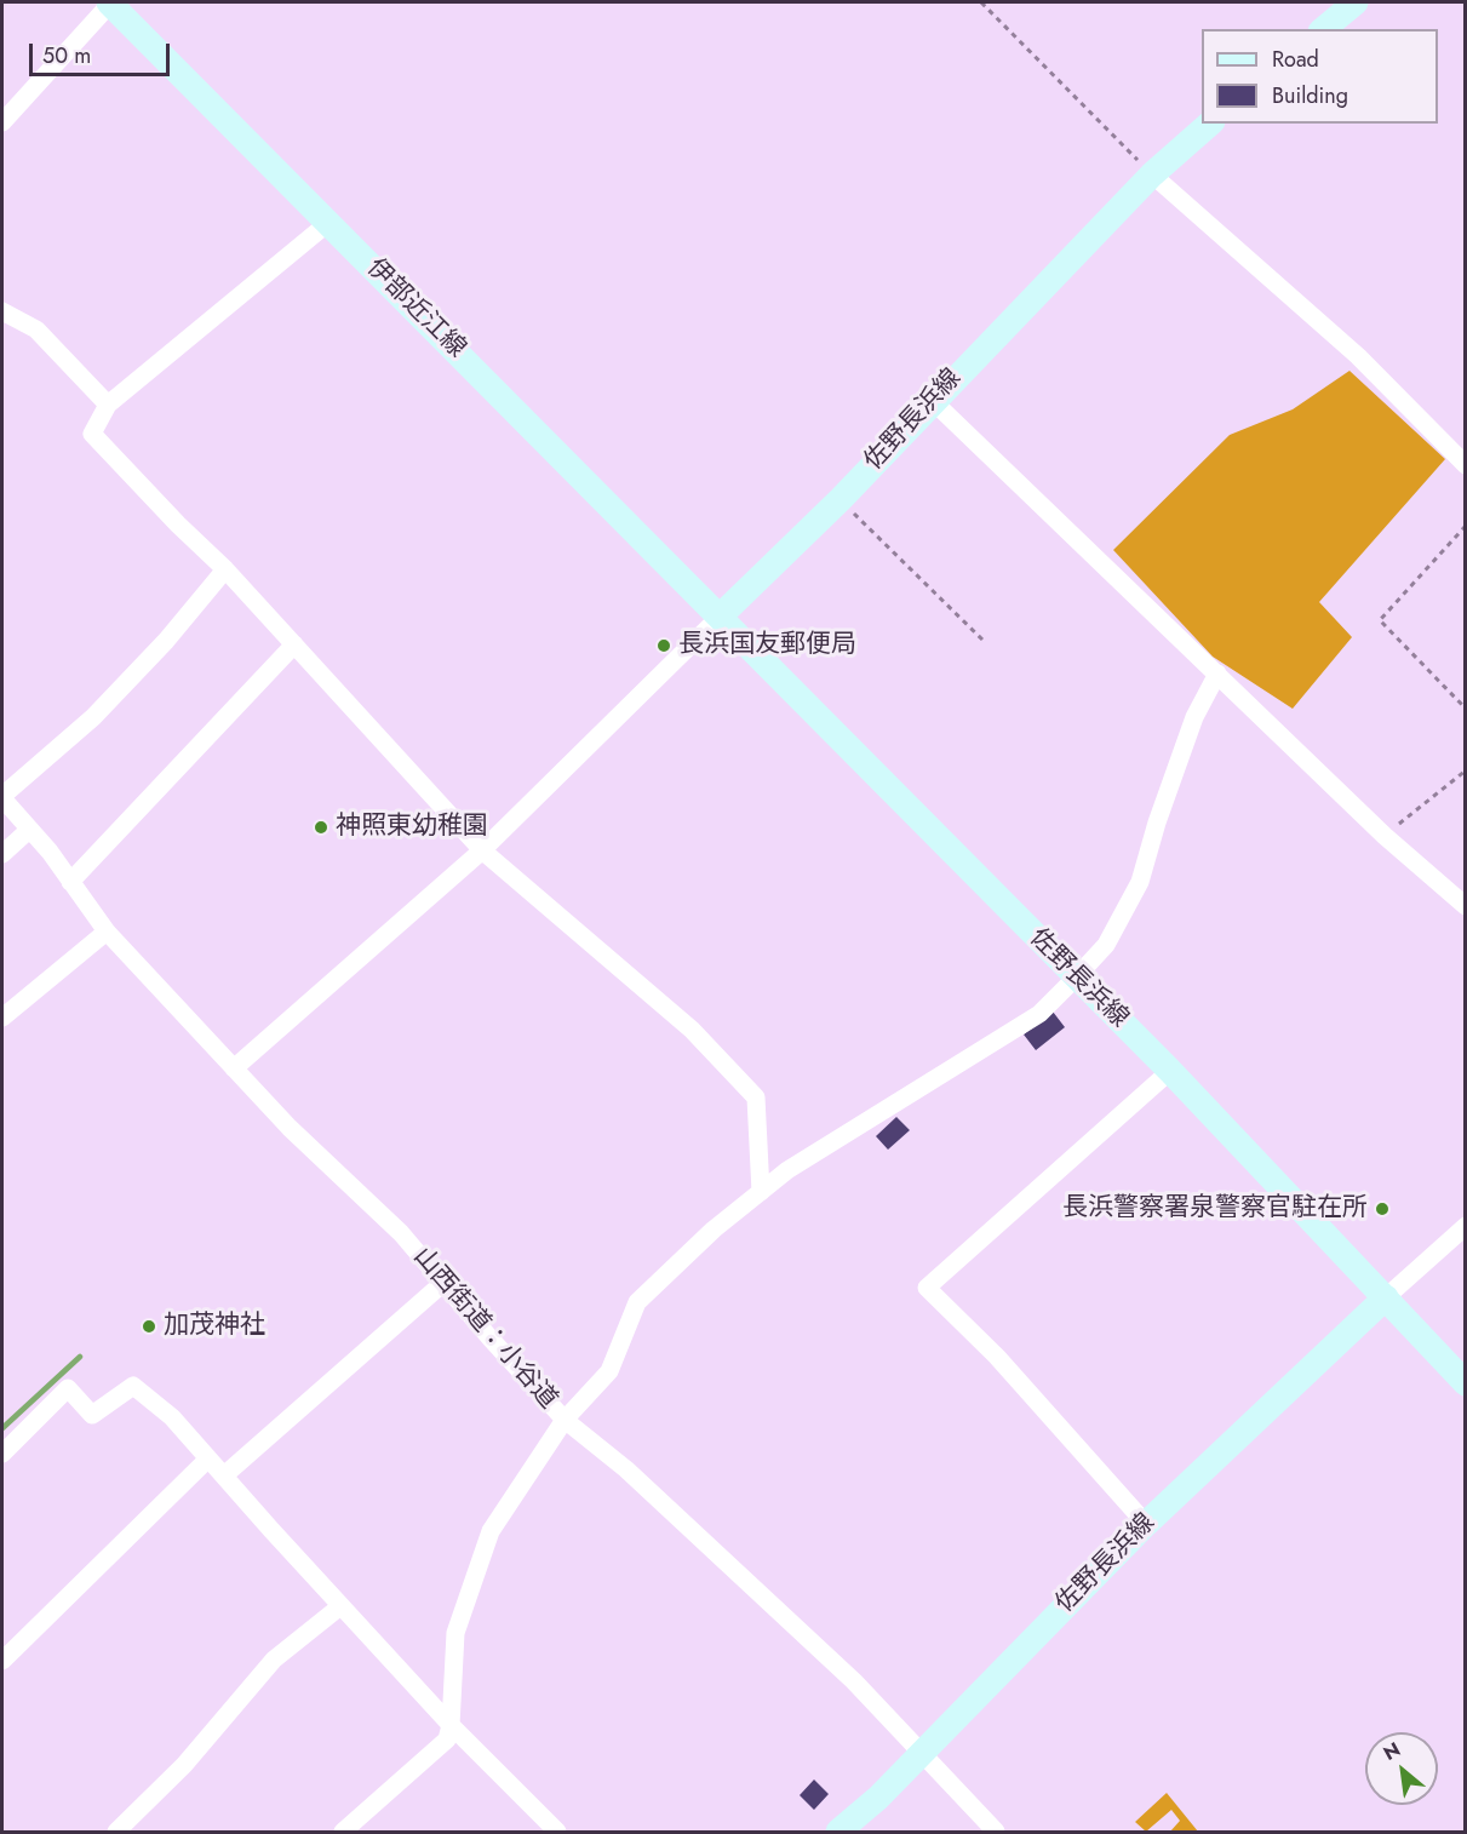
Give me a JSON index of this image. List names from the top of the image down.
{
  "streets": {
    "main road": ["伊部近江線", "佐野長浜線"],
    "street": ["山西街道：小谷道"]
  },
  "crossings": [
    ["伊部近江線", "佐野長浜線"],
    ["佐野長浜線", "山西街道：小谷道"]
  ],
  "places": [
    "長浜国友郵便局",
    "神照東幼稚園",
    "長浜警察署泉警察官駐在所",
    "加茂神社"
  ],
  "legend": ["Road", "Building"],
  "scale_bar": "50 m",
  "north": "top left"
}
